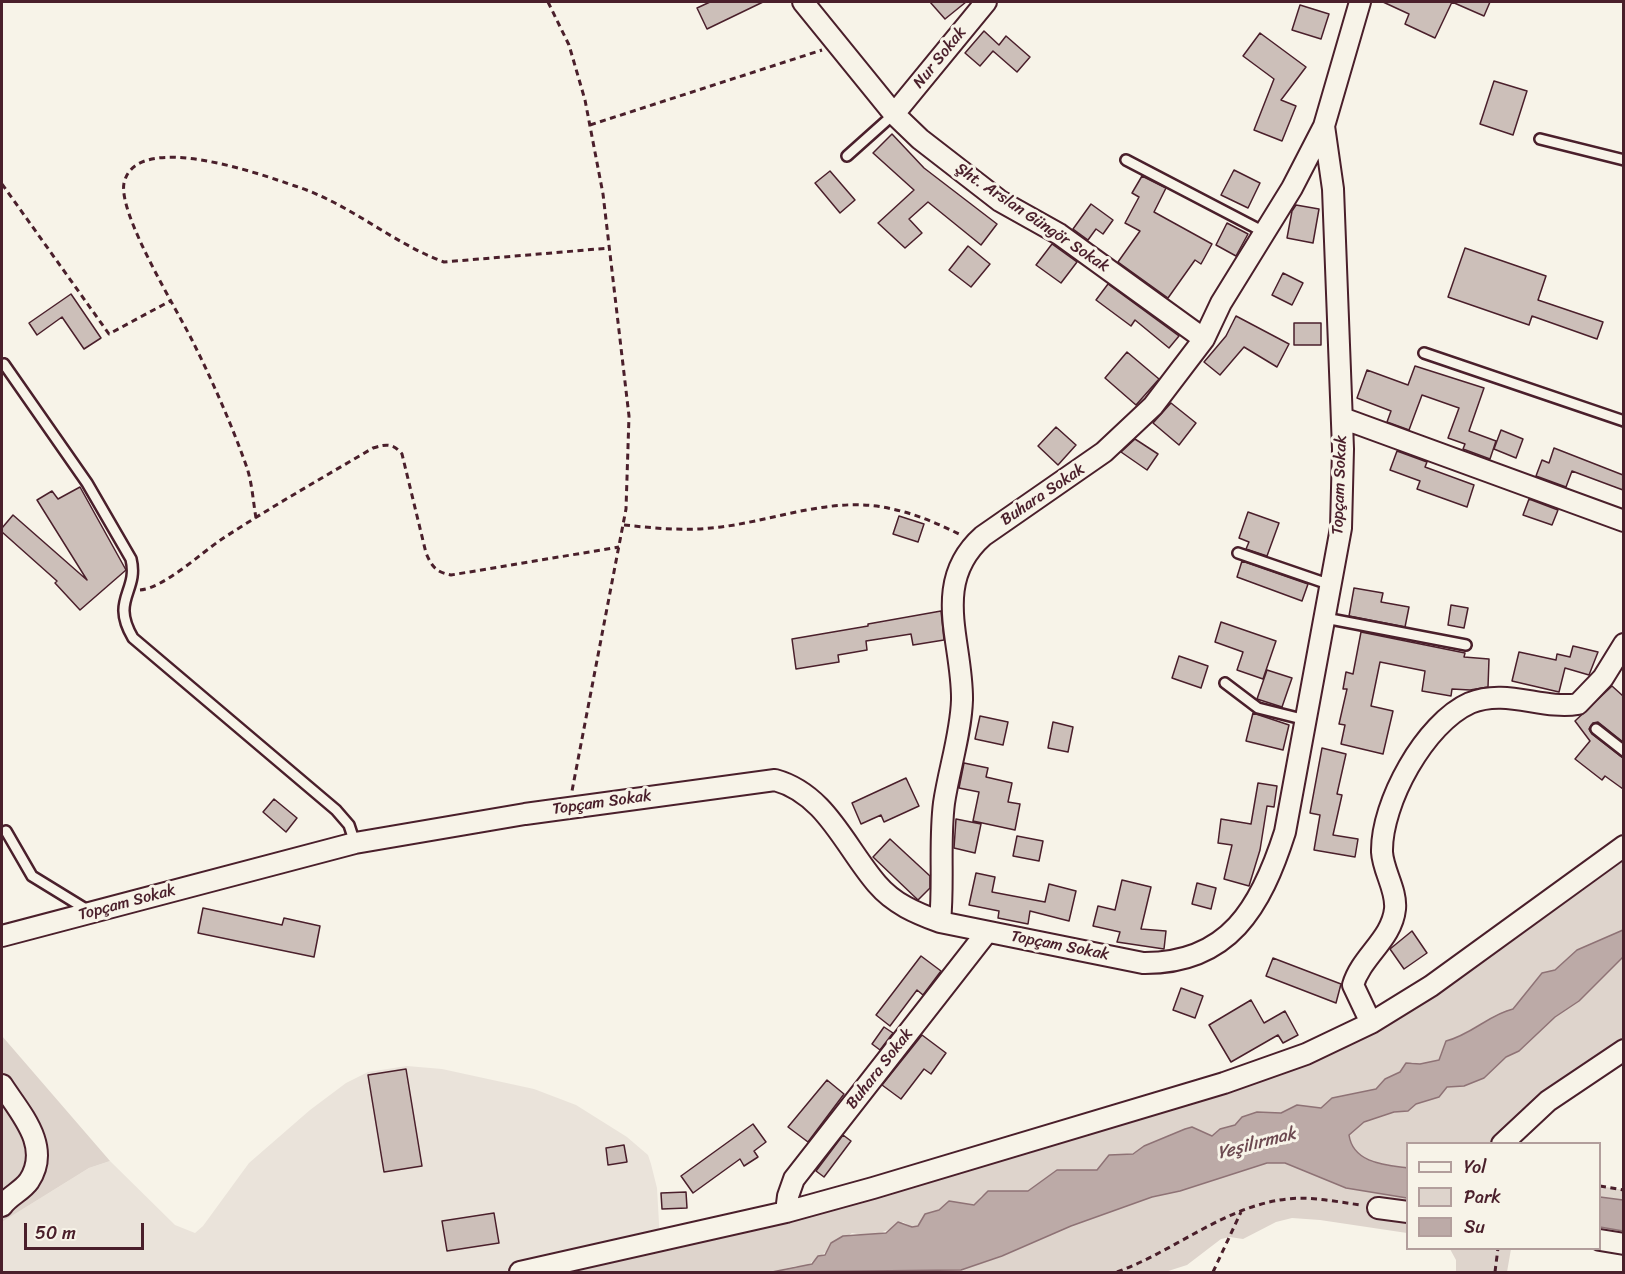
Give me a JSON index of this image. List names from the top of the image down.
{
  "streets": {
    "street": [
      "Nur Sokak",
      "Şht. Arslan Güngör Sokak",
      "Topçam Sokak",
      "Buhara Sokak"
    ]
  },
  "crossings": [
    ["Nur Sokak", "Şht. Arslan Güngör Sokak"],
    ["Şht. Arslan Güngör Sokak", "Buhara Sokak"],
    ["Topçam Sokak", "Buhara Sokak"]
  ],
  "water": ["Yeşilırmak"],
  "legend": ["Yol", "Park", "Su"],
  "scale_bar": "50 m"
}
